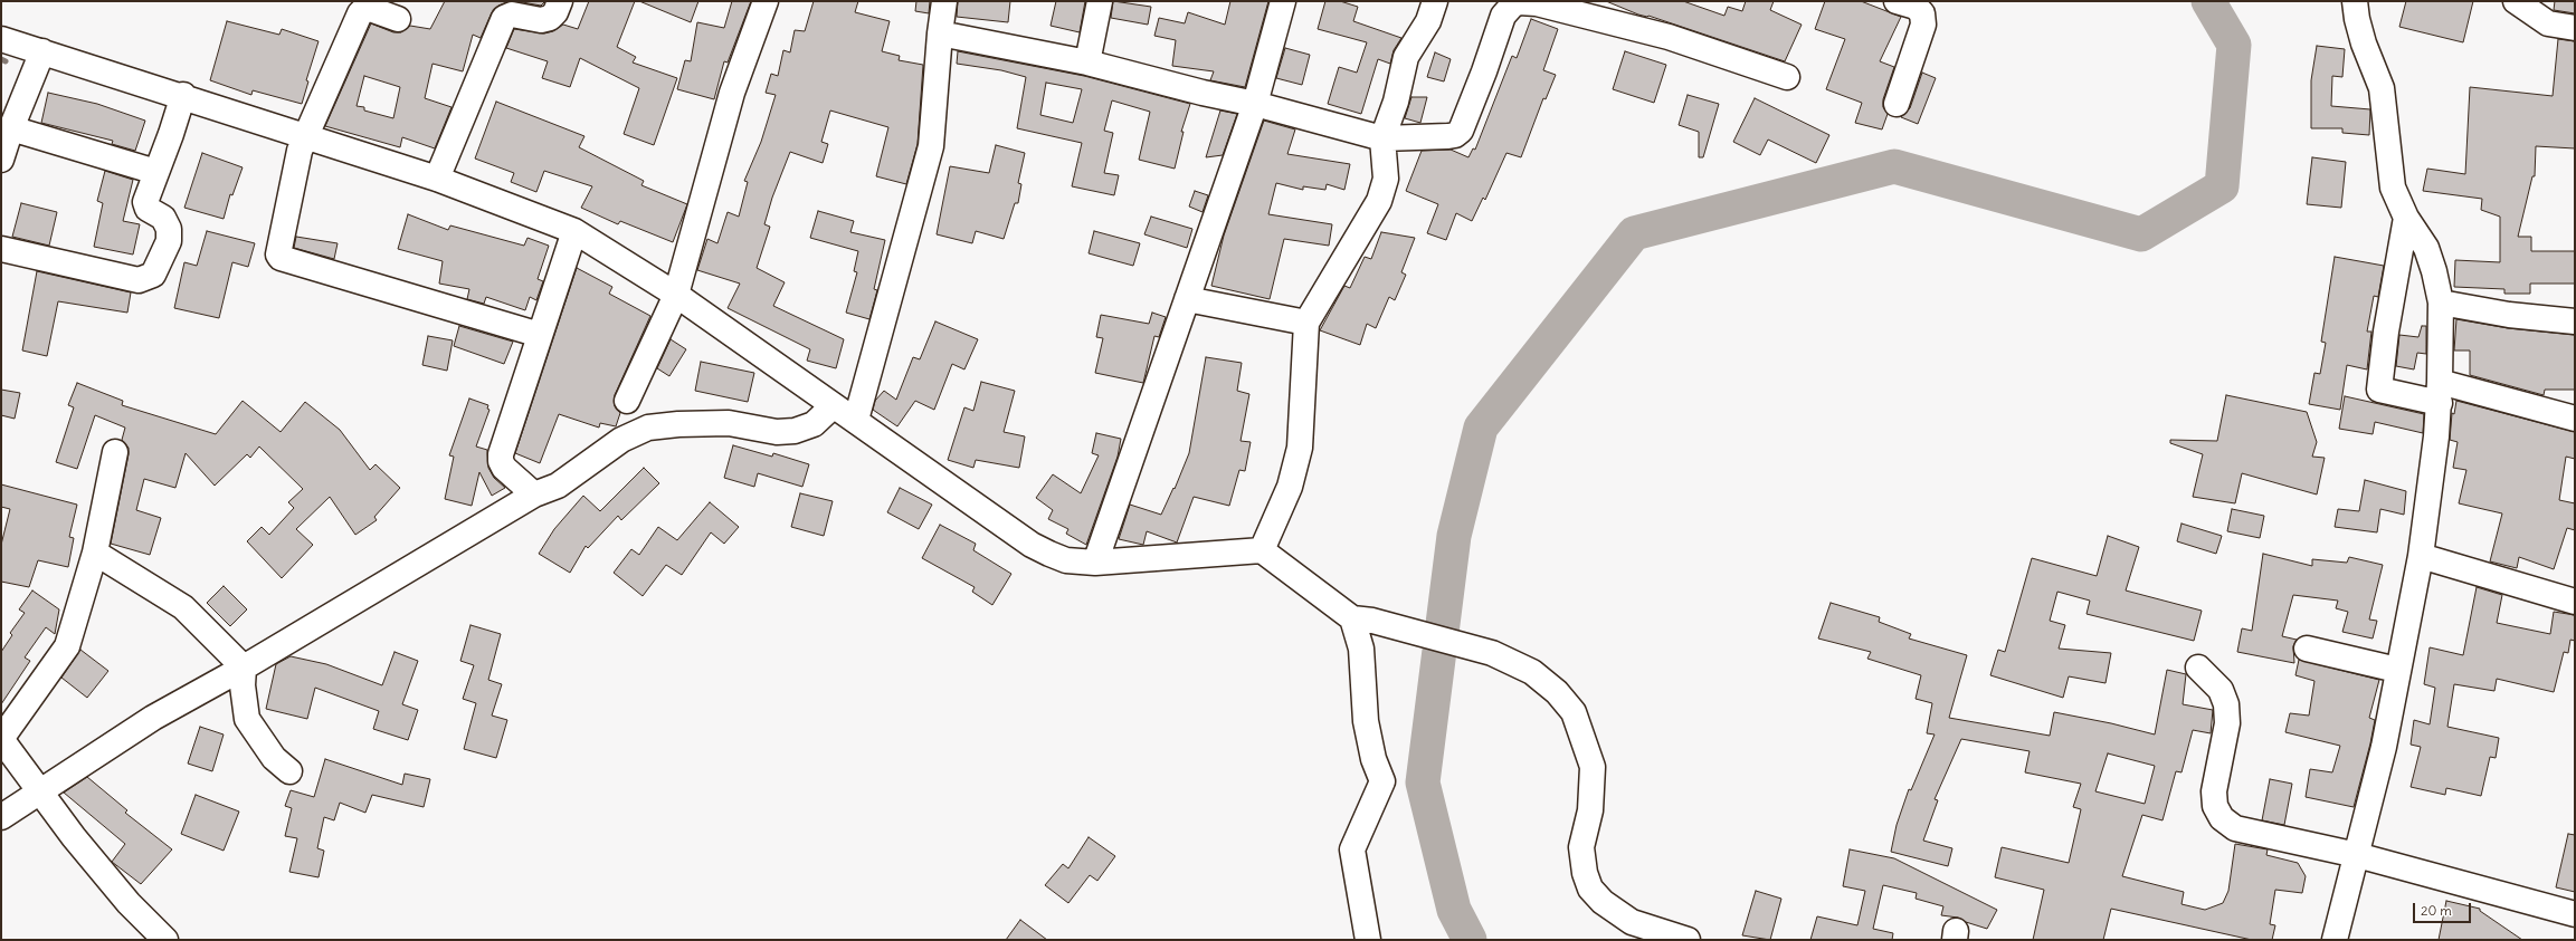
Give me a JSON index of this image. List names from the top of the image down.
{
  "scale_bar": "20 m"
}
